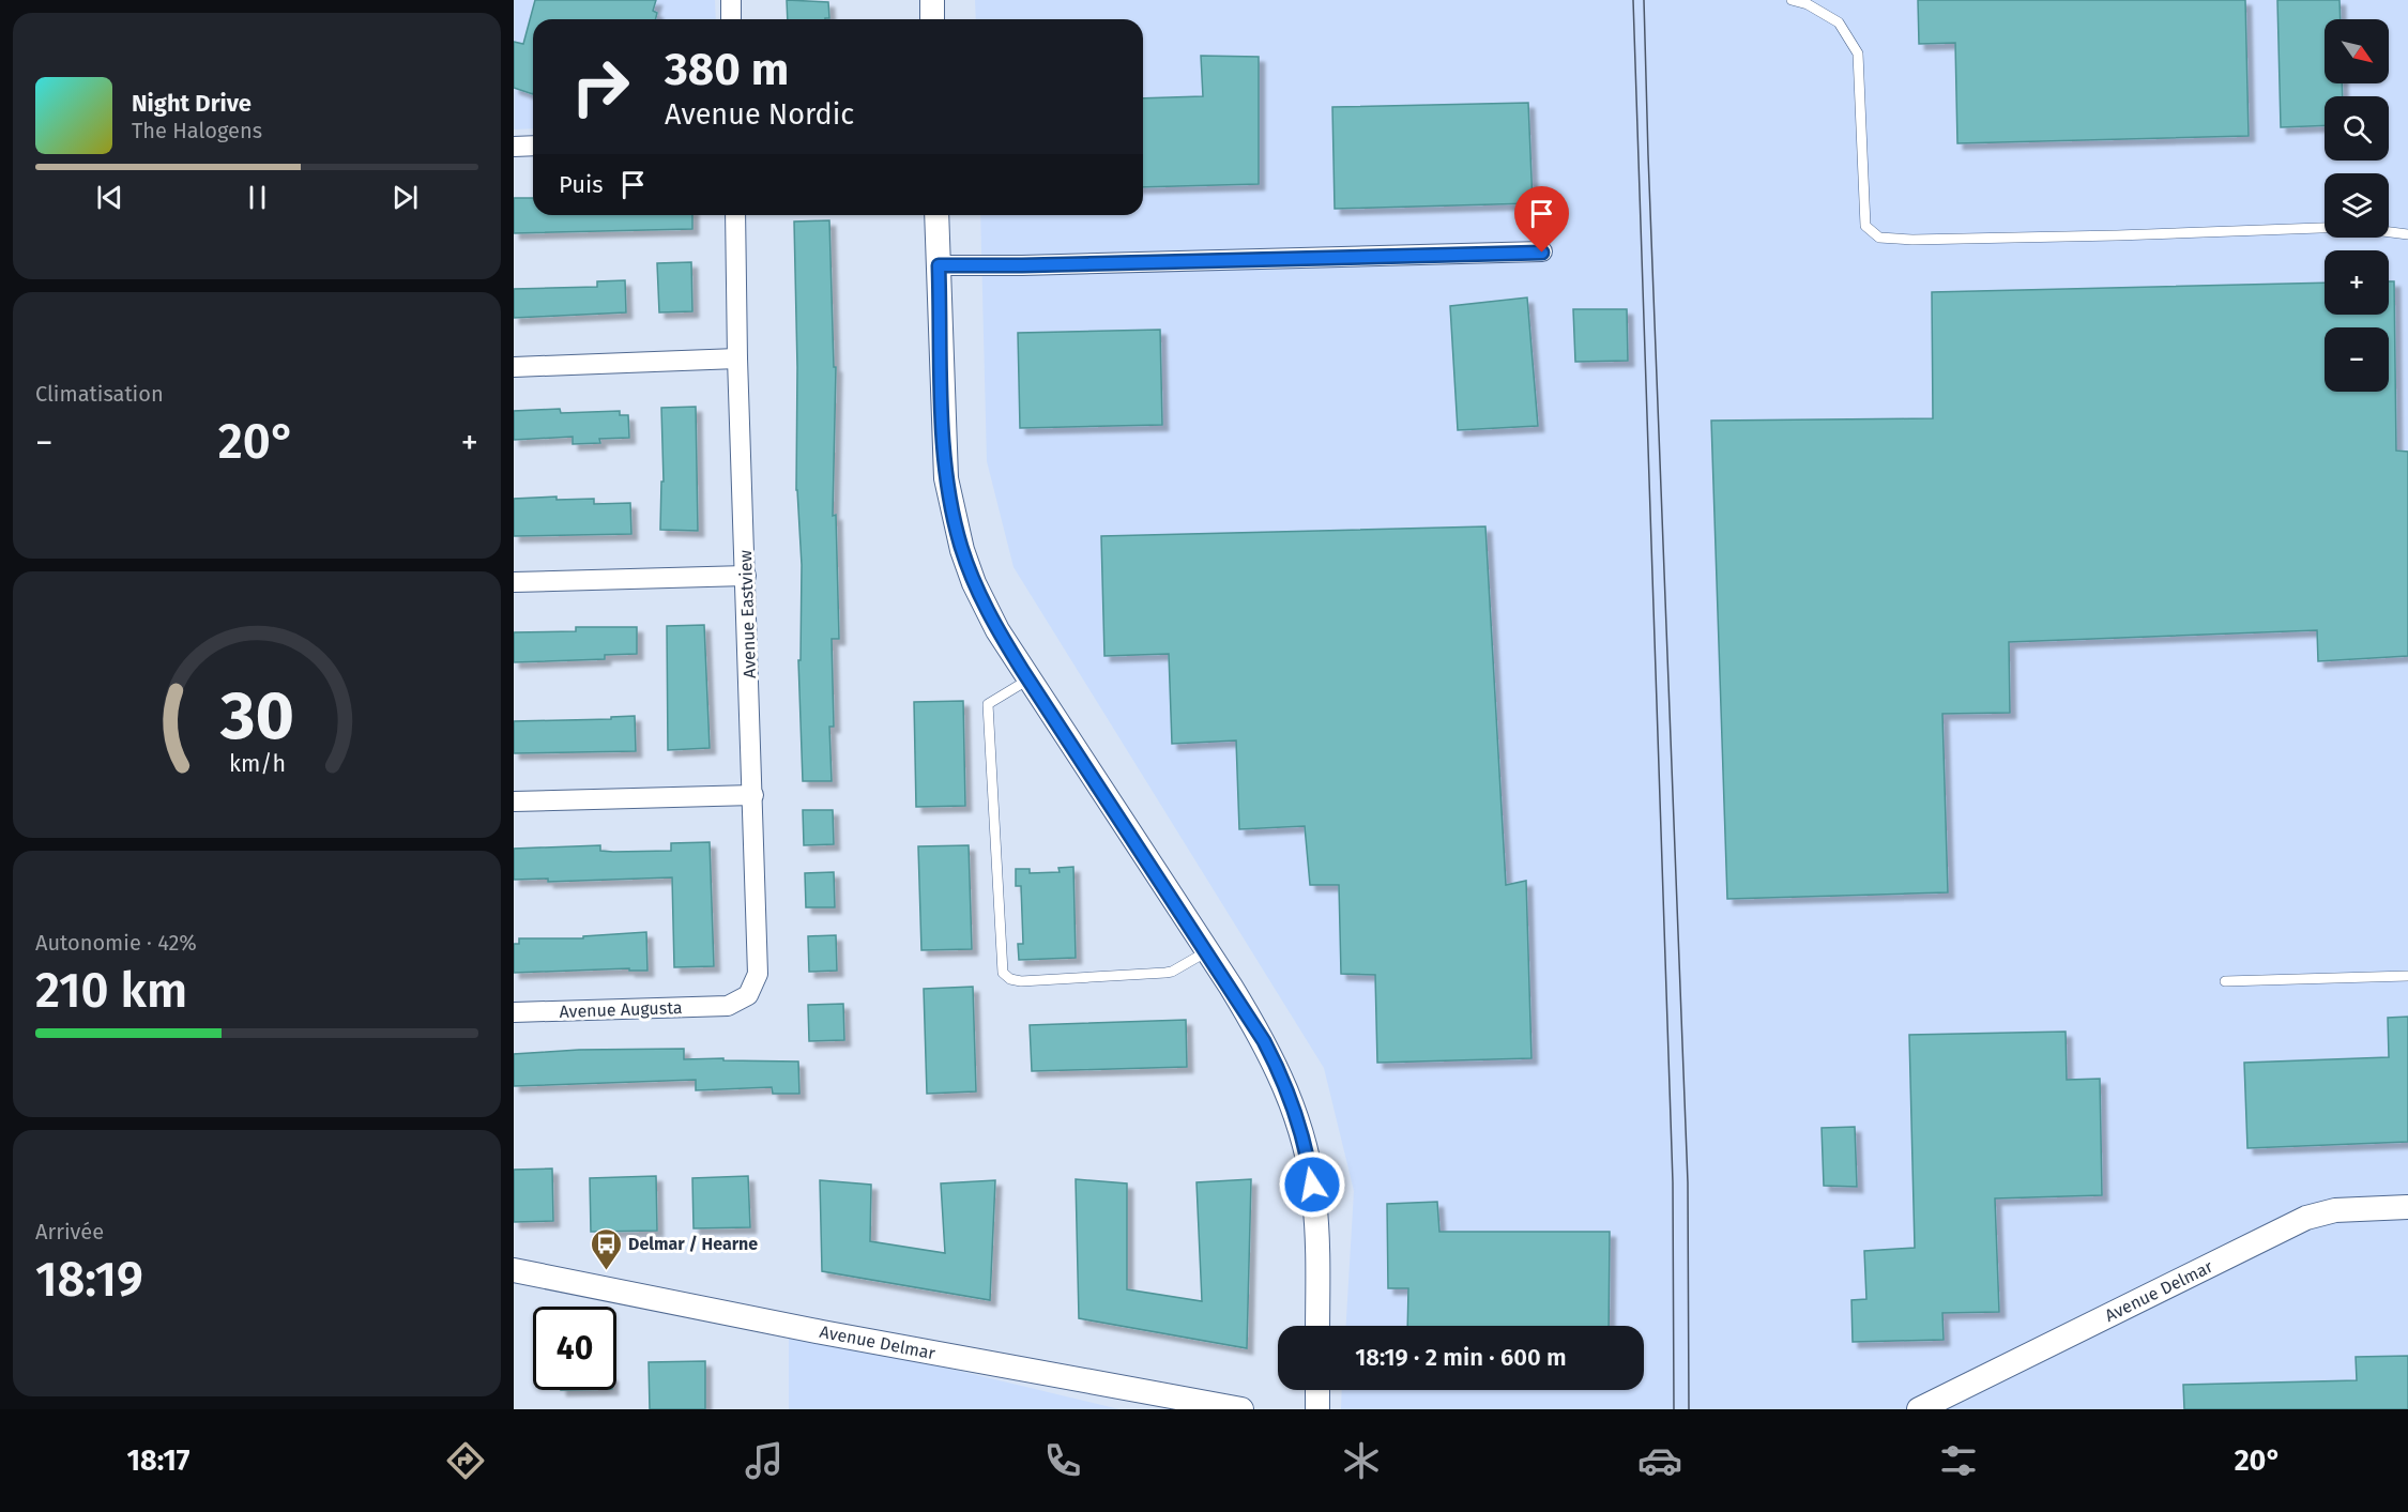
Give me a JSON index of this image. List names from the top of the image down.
{
  "streets": {
    "street": ["Avenue Eastview", "Avenue Augusta", "Avenue Delmar"]
  },
  "crossings": [
    ["Avenue Eastview", "Avenue Augusta"]
  ],
  "places": {
    "bus stop": ["Delmar / Hearne"]
  },
  "north": "bottom right",
  "page": {
    "map_buttons": ["+", "−"],
    "turn": ["380 m", "Avenue Nordic"],
    "song": ["Night Drive", "The Halogens"],
    "then": "Puis",
    "tile": [
      "Climatisation",
      ["Autonomie · 42%", "210 km"],
      ["Arrivée", "18:19"]
    ],
    "heat": ["−", "20°", "+"],
    "limit": "40",
    "trip": "18:19 · 2 min · 600 m",
    "tabs": ["18:17", "20°"],
    "gauge": ["30", "km/h"]
  }
}
